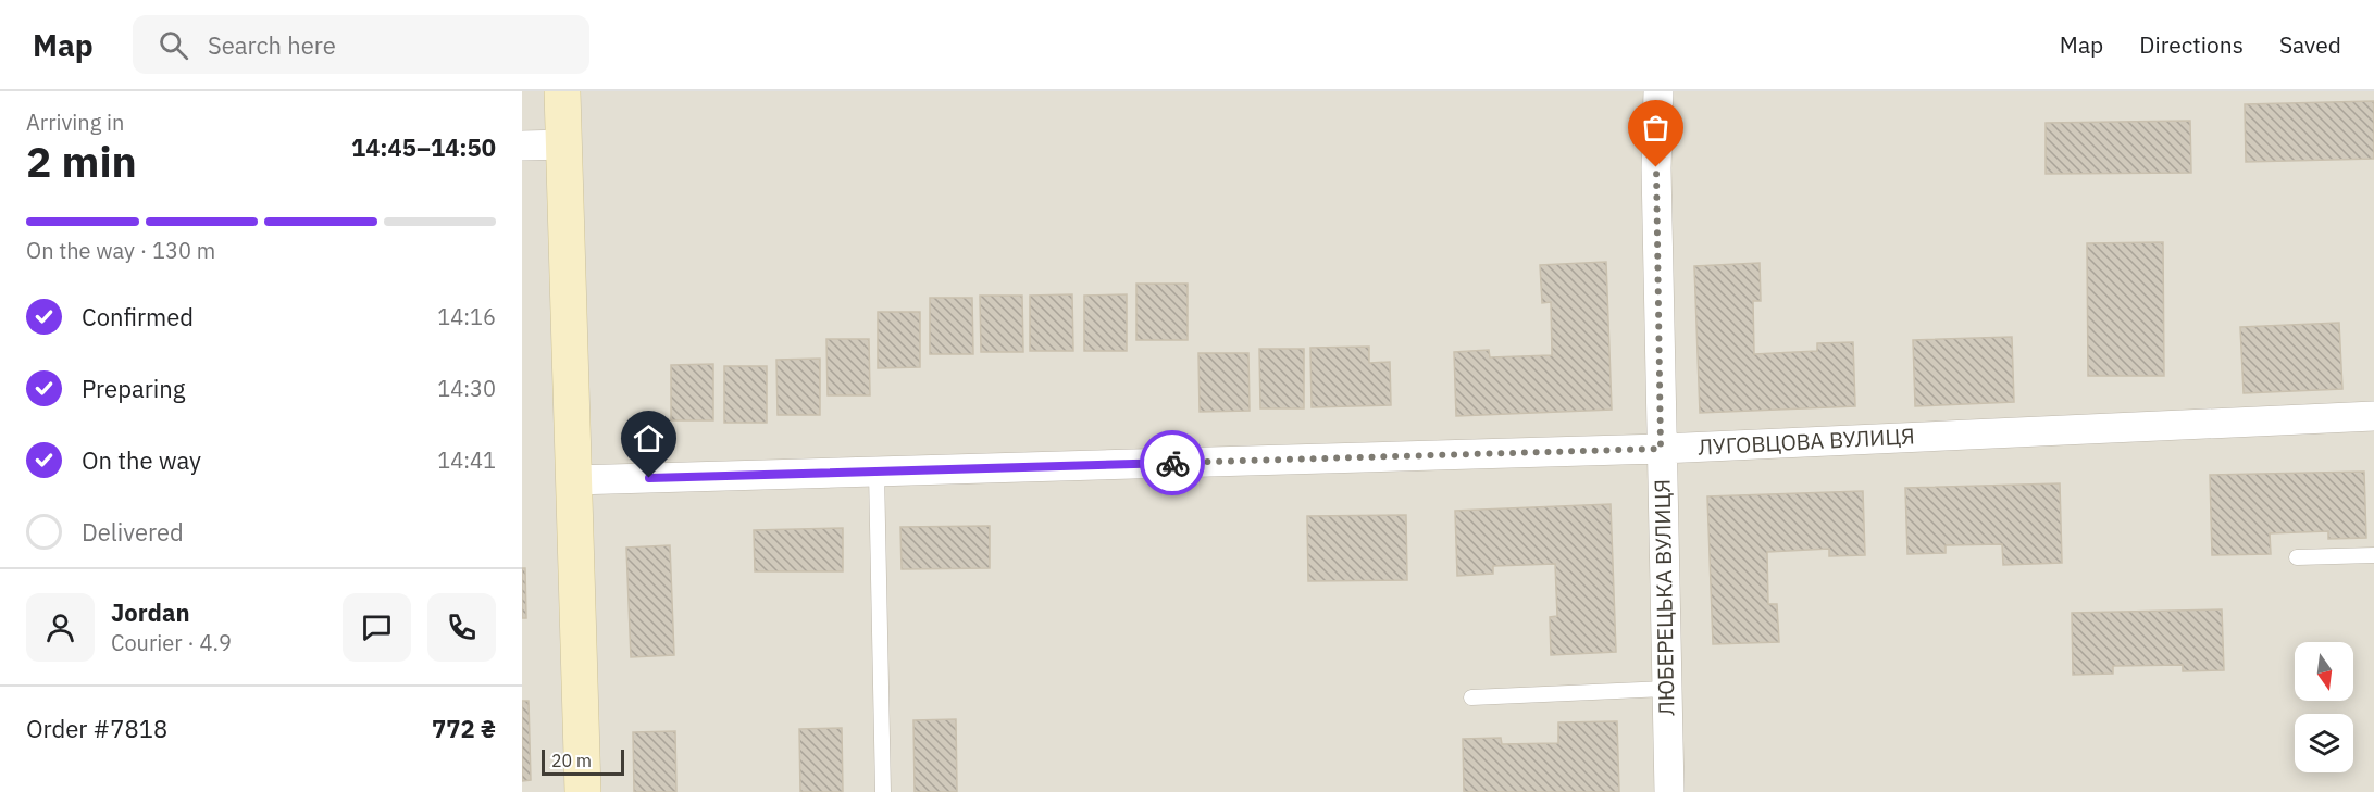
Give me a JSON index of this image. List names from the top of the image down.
{
  "streets": {
    "street": ["ЛУГОВЦОВА ВУЛИЦЯ", "ЛЮБЕРЕЦЬКА ВУЛИЦЯ"]
  },
  "crossings": [
    ["ЛУГОВЦОВА ВУЛИЦЯ", "ЛЮБЕРЕЦЬКА ВУЛИЦЯ"]
  ],
  "scale_bar": "20 m",
  "north": "bottom",
  "page": {
    "header": "Map",
    "search": "Search here",
    "nav": ["Map", "Directions", "Saved"],
    "heading": ["2 min", "Arriving in", "14:45–14:50"],
    "panel": [
      "Jordan",
      "Courier · 4.9",
      "Order #7818",
      "772 ₴"
    ],
    "bar": "On the way · 130 m",
    "list": [
      ["Confirmed", "14:16"],
      ["Preparing", "14:30"],
      ["On the way", "14:41"],
      "Delivered"
    ],
    "scale": "20 m"
  }
}
